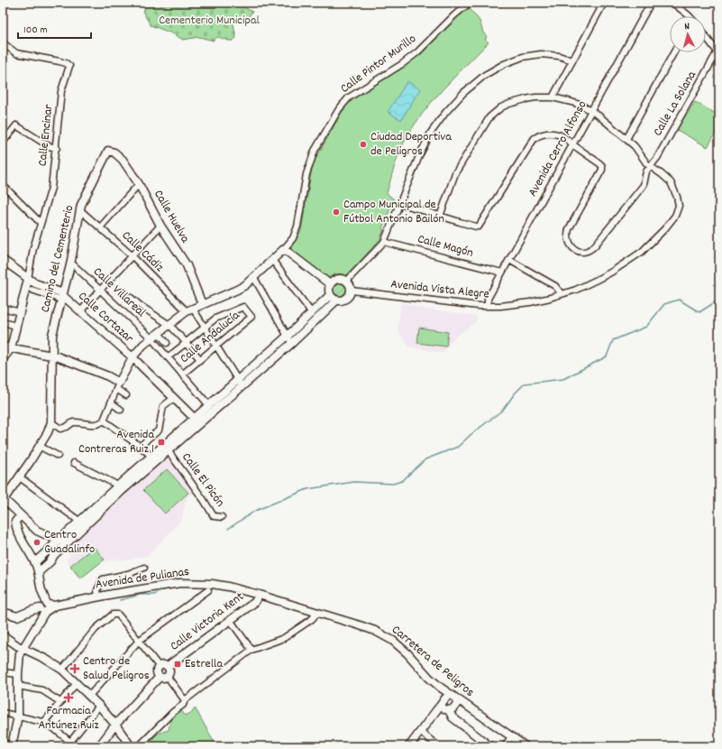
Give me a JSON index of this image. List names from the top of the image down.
{
  "streets": {
    "street": [
      "Calle Pintor Murillo",
      "Calle La Solana",
      "Calle Encinar",
      "Avenida Cerro Alfonso",
      "Calle Huelva",
      "Calle Magón",
      "Calle Cádiz",
      "Camino del Cementerio",
      "Avenida Vista Alegre",
      "Calle Villareal",
      "Calle Cortazar",
      "Calle Andalucía",
      "Calle El Picón",
      "Avenida de Pulianas",
      "Calle Victoria Kent",
      "Carretera de Peligros"
    ]
  },
  "crossings": [
    ["Calle Pintor Murillo", "Calle Huelva"],
    ["Calle Pintor Murillo", "Calle Cádiz"],
    ["Calle Pintor Murillo", "Calle Villareal"],
    ["Calle Pintor Murillo", "Calle Cortazar"],
    ["Calle La Solana", "Avenida Cerro Alfonso"],
    ["Calle La Solana", "Avenida Vista Alegre"],
    ["Avenida Cerro Alfonso", "Calle Magón"],
    ["Avenida Cerro Alfonso", "Avenida Vista Alegre"],
    ["Calle Huelva", "Camino del Cementerio"],
    ["Calle Cádiz", "Camino del Cementerio"],
    ["Calle Cádiz", "Calle Andalucía"],
    ["Camino del Cementerio", "Calle Villareal"],
    ["Camino del Cementerio", "Calle Cortazar"],
    ["Calle Villareal", "Calle Andalucía"],
    ["Avenida de Pulianas", "Calle Victoria Kent"],
    ["Avenida de Pulianas", "Carretera de Peligros"]
  ],
  "parks": ["Cementerio Municipal"],
  "places": {
    "other": ["Ciudad Deportiva de Peligros", "Campo Municipal de Fútbol Antonio Bailón", "Centro Guadalinfo"],
    "transit": ["Avenida Contreras Ruiz 1", "Estrella"],
    "health": ["Centro de Salud Peligros", "Farmacia Antúnez Ruiz"]
  },
  "scale_bar": "100 m",
  "north": "top"
}
